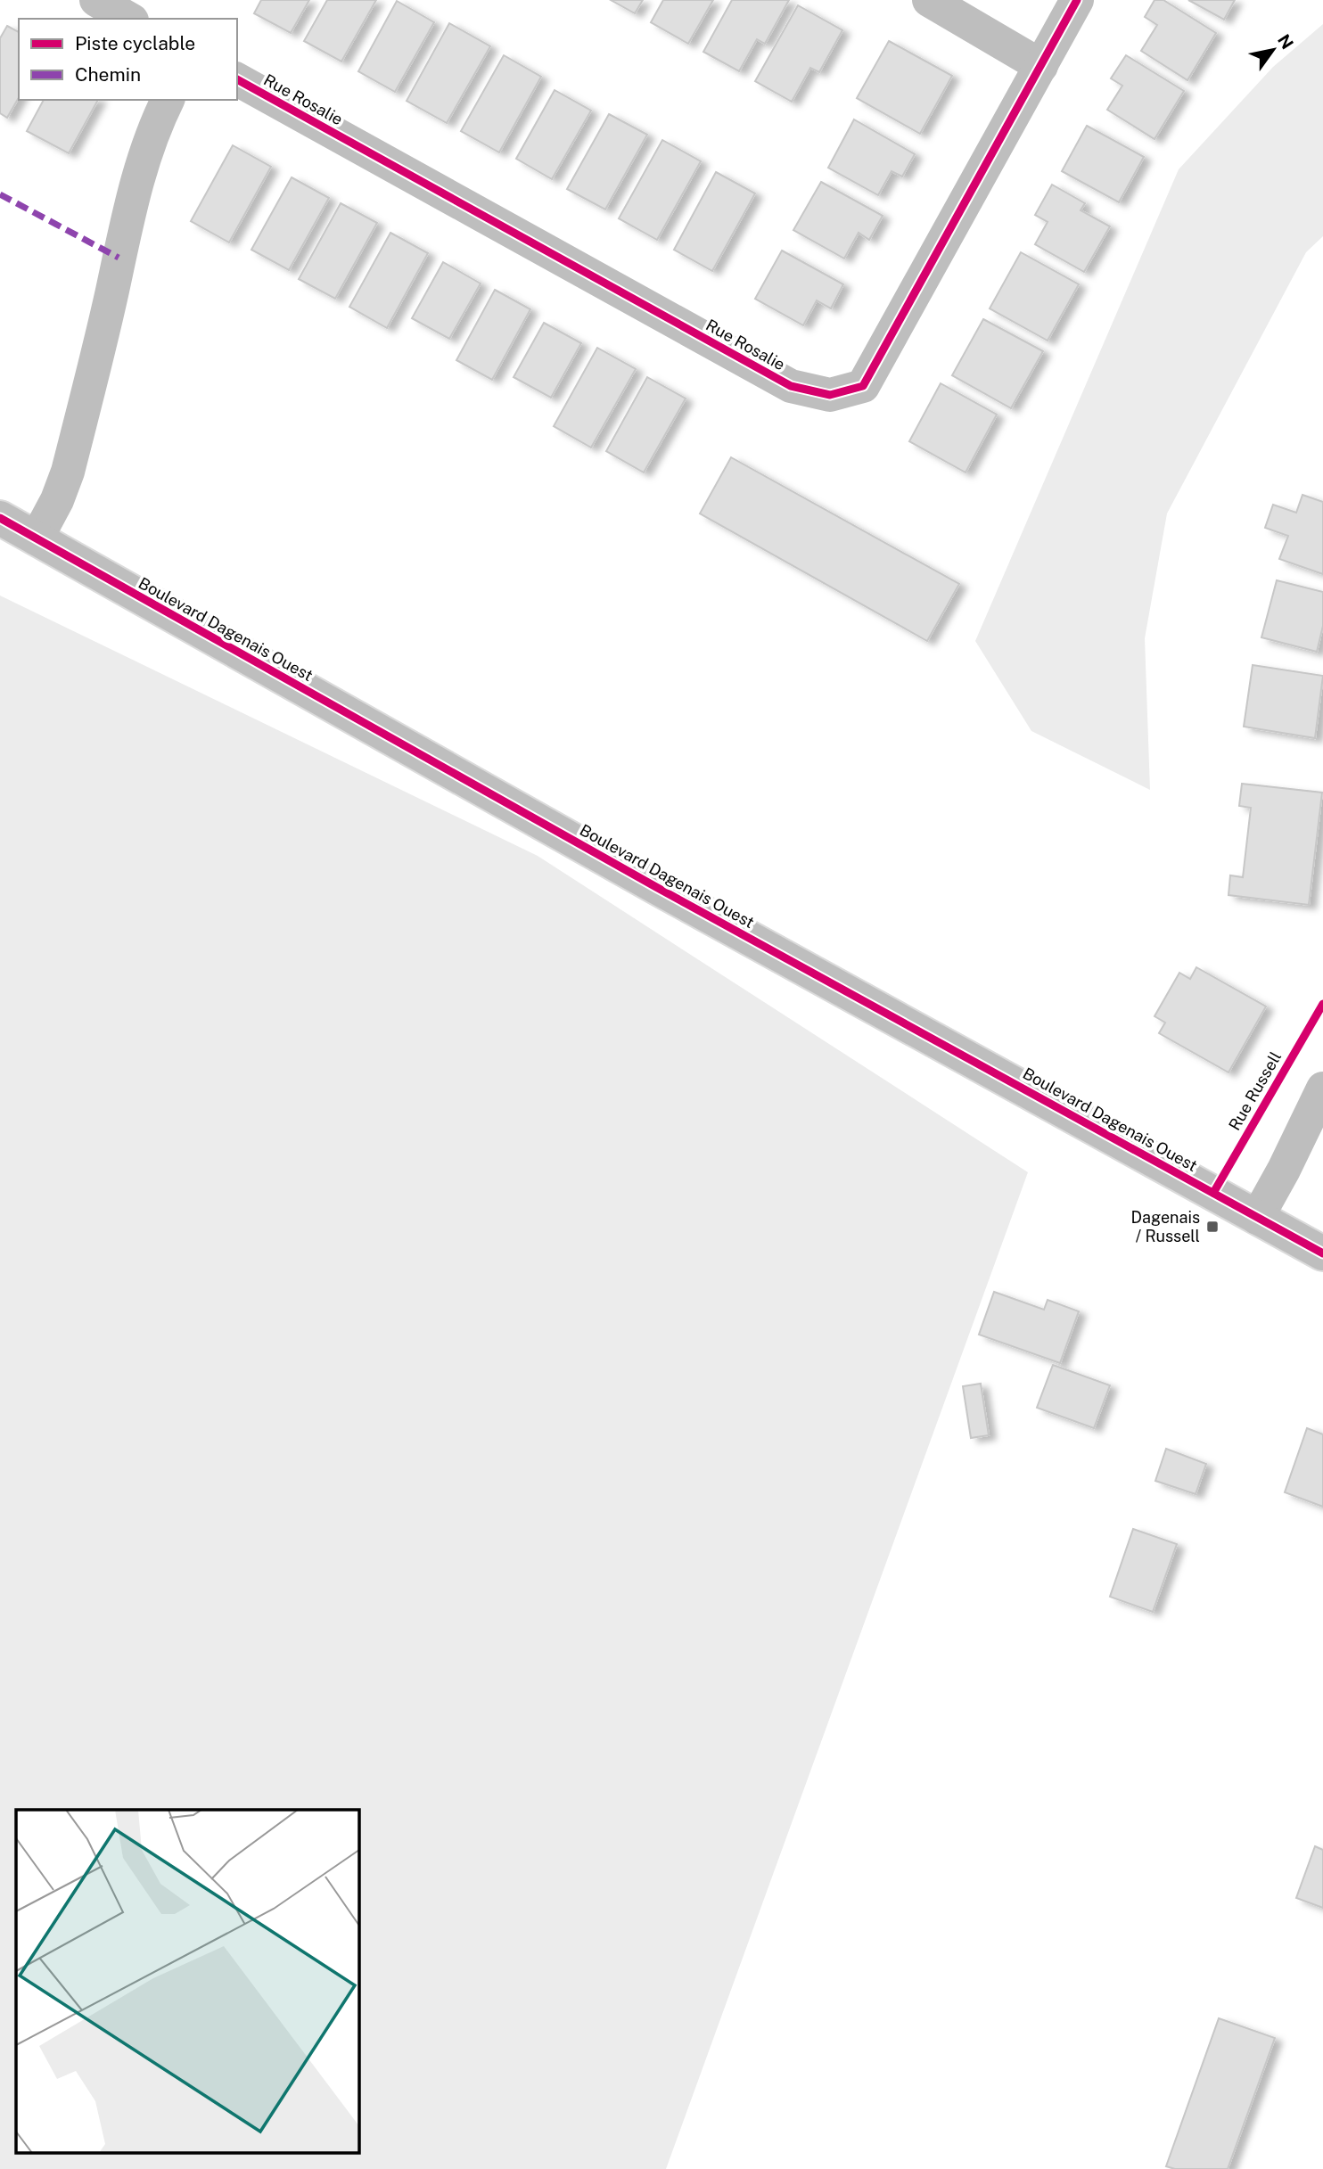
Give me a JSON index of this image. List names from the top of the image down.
{
  "streets": {
    "street": ["Rue Rosalie", "Boulevard Dagenais Ouest"],
    "cycle path": ["Rue Russell"]
  },
  "places": {
    "transit": ["Dagenais / Russell"]
  },
  "legend": ["Piste cyclable", "Chemin"],
  "north": "top right"
}
